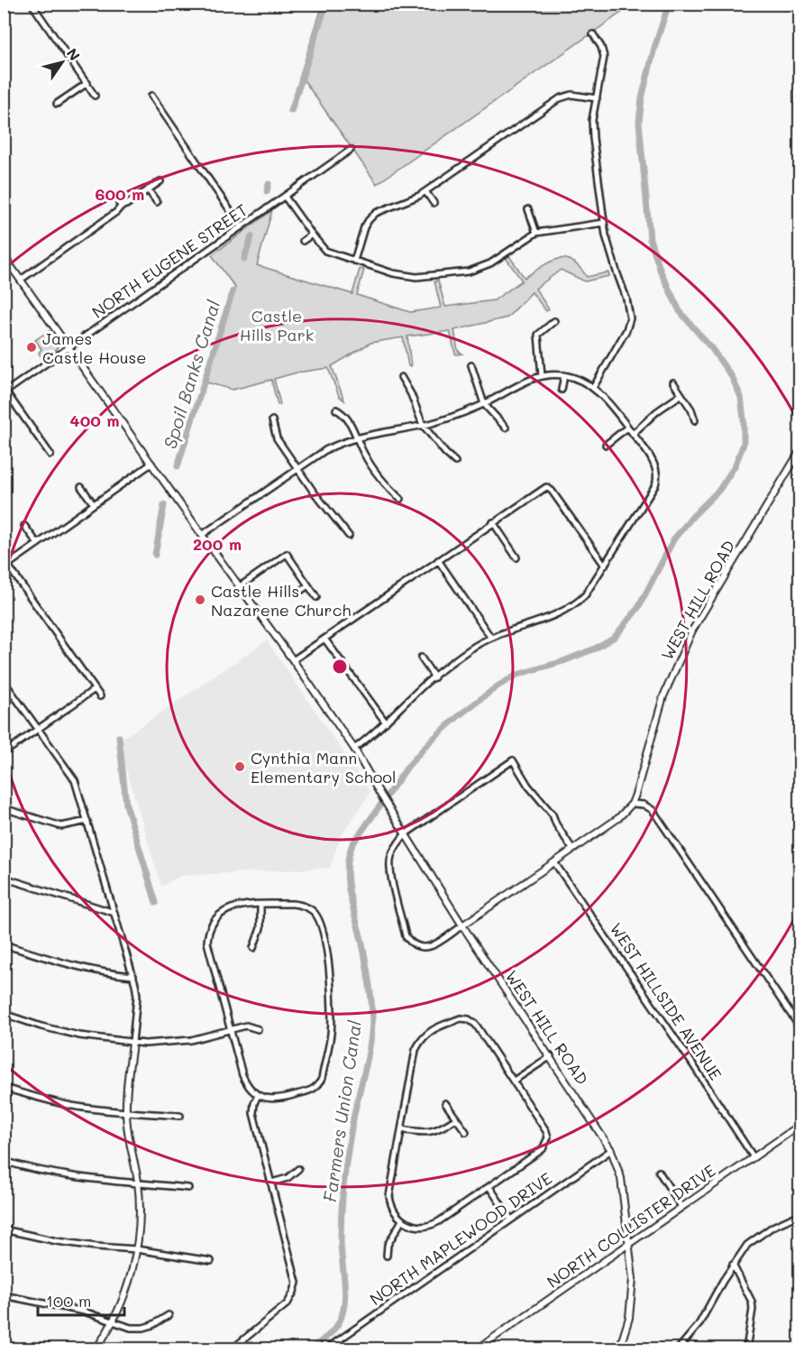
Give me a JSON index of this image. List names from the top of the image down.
{
  "streets": {
    "street": [
      "NORTH EUGENE STREET",
      "WEST HILL ROAD",
      "WEST HILLSIDE AVENUE",
      "NORTH COLLISTER DRIVE",
      "NORTH MAPLEWOOD DRIVE"
    ]
  },
  "crossings": [
    ["NORTH EUGENE STREET", "WEST HILL ROAD"],
    ["WEST HILL ROAD", "NORTH COLLISTER DRIVE"],
    ["WEST HILL ROAD", "NORTH MAPLEWOOD DRIVE"],
    ["WEST HILLSIDE AVENUE", "NORTH COLLISTER DRIVE"]
  ],
  "water": ["Spoil Banks Canal", "Farmers Union Canal"],
  "parks": ["Castle Hills Park"],
  "places": ["James Castle House", "Castle Hills Nazarene Church", "Cynthia Mann Elementary School"],
  "scale_bar": "100 m",
  "north": "top right",
  "rings": ["600 m", "400 m", "200 m"]
}
